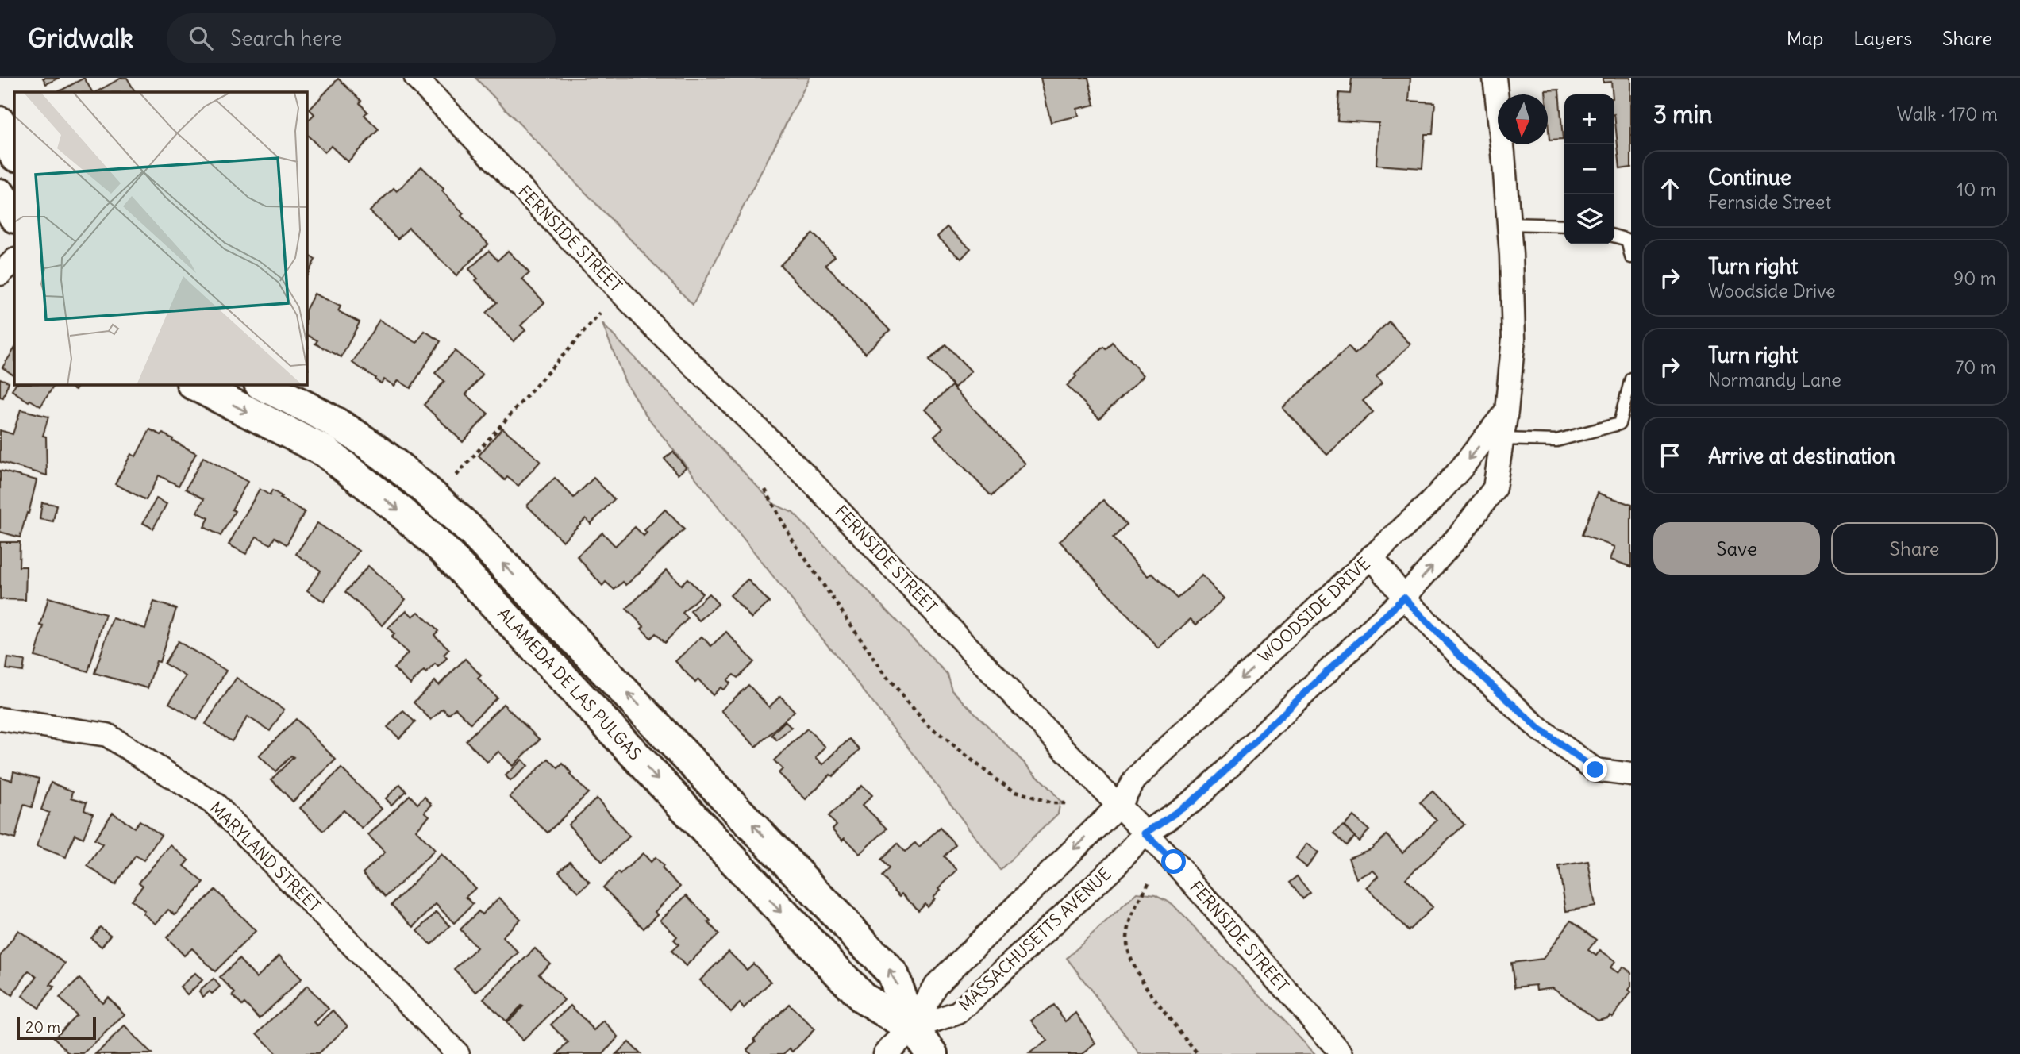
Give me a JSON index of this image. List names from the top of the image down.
{
  "streets": {
    "main road": ["ALAMEDA DE LAS PULGAS"],
    "street": [
      "FERNSIDE STREET",
      "WOODSIDE DRIVE",
      "MARYLAND STREET",
      "MASSACHUSETTS AVENUE"
    ]
  },
  "crossings": [
    ["FERNSIDE STREET", "WOODSIDE DRIVE"],
    ["FERNSIDE STREET", "MASSACHUSETTS AVENUE"],
    ["WOODSIDE DRIVE", "MASSACHUSETTS AVENUE"],
    ["ALAMEDA DE LAS PULGAS", "MASSACHUSETTS AVENUE"]
  ],
  "scale_bar": "20 m",
  "north": "bottom",
  "page": {
    "header": "Gridwalk",
    "search": "Search here",
    "nav": ["Map", "Layers", "Share"],
    "heading": ["3 min", "Walk · 170 m"],
    "map_buttons": ["+", "−"],
    "list": [
      ["Continue", "Fernside Street", "10 m"],
      ["Turn right", "Woodside Drive", "90 m"],
      ["Turn right", "Normandy Lane", "70 m"],
      "Arrive at destination"
    ],
    "buttons": ["Save", "Share"],
    "scale": "20 m"
  }
}
